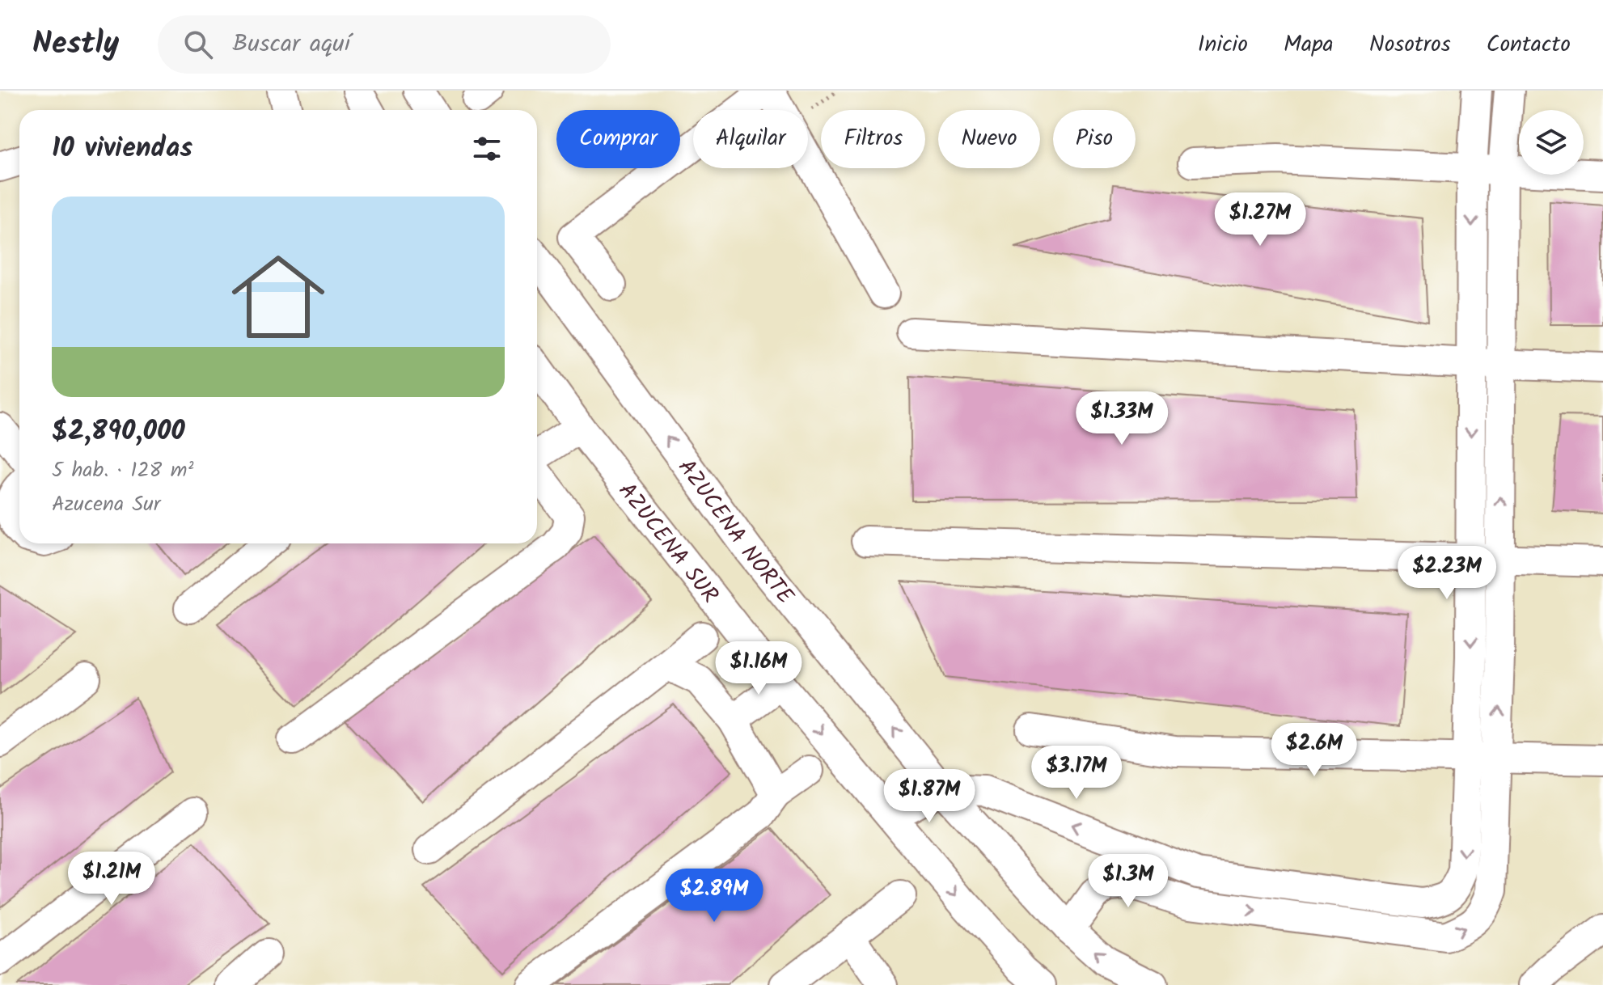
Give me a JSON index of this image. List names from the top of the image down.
{
  "streets": {
    "street": ["AZUCENA NORTE", "AZUCENA SUR"]
  },
  "one_way": ["AZUCENA NORTE"],
  "page": {
    "header": "Nestly",
    "search": "Buscar aquí",
    "nav": [
      "Inicio",
      "Mapa",
      "Nosotros",
      "Contacto"
    ],
    "chip": [
      "Comprar",
      "Alquilar",
      "Filtros",
      "Nuevo",
      "Piso"
    ],
    "heading": "10 viviendas",
    "list": [
      {
        "name": "$2,890,000",
        "note": "5 hab. · 128 m² · Azucena Sur"
      }
    ],
    "price": [
      "$1.27M",
      "$1.33M",
      "$2.23M",
      "$1.16M",
      "$2.6M",
      "$3.17M",
      "$1.87M",
      "$1.21M",
      "$1.3M",
      "$2.89M"
    ]
  }
}
